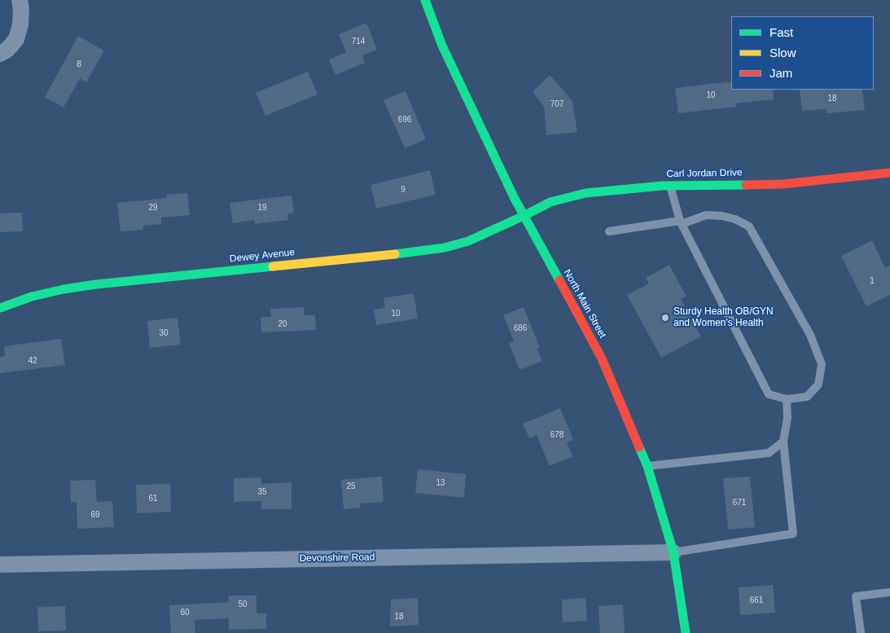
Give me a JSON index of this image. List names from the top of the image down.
{
  "streets": {
    "street": [
      "Carl Jordan Drive",
      "Dewey Avenue",
      "North Main Street",
      "Devonshire Road"
    ]
  },
  "crossings": [
    ["Carl Jordan Drive", "Dewey Avenue"],
    ["Carl Jordan Drive", "North Main Street"],
    ["Dewey Avenue", "North Main Street"],
    ["North Main Street", "Devonshire Road"]
  ],
  "places": ["Sturdy Health OB/GYN and Women's Health"],
  "house_numbers": [
    "714",
    "8",
    "10",
    "18",
    "707",
    "696",
    "9",
    "29",
    "19",
    "1",
    "10",
    "20",
    "686",
    "30",
    "42",
    "678",
    "13",
    "25",
    "35",
    "61",
    "671",
    "69",
    "661",
    "50",
    "60",
    "18"
  ],
  "legend": ["Fast", "Slow", "Jam"]
}
